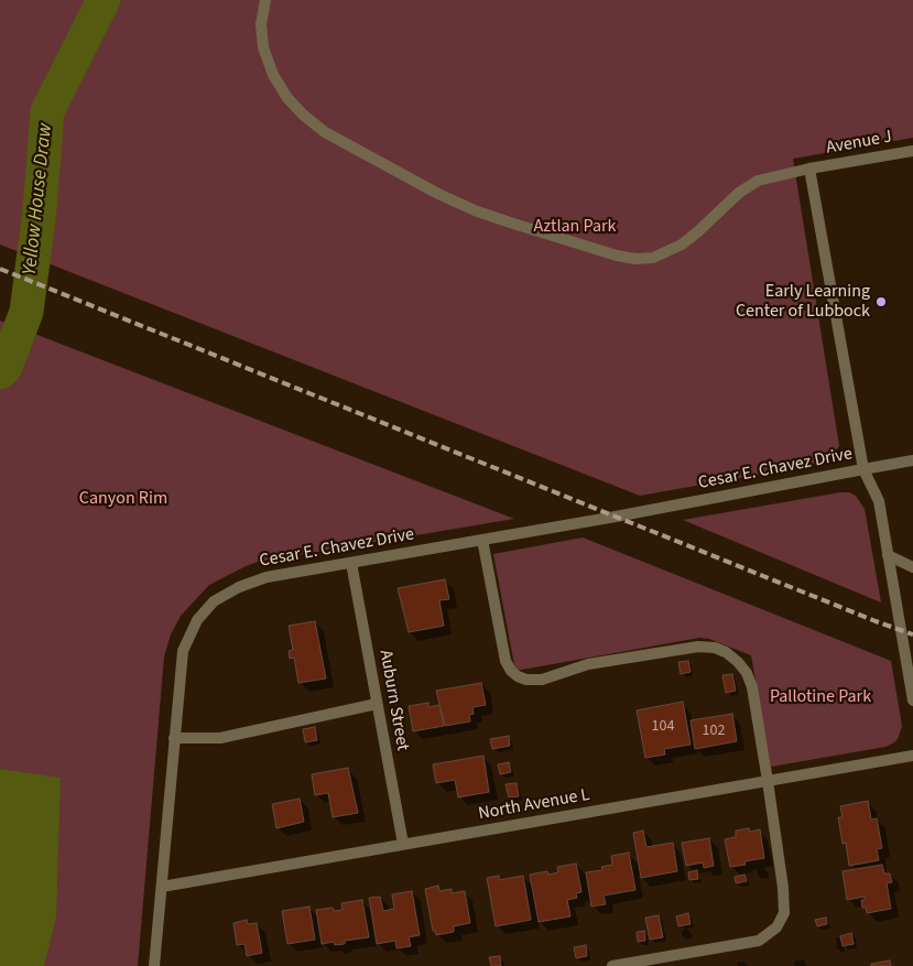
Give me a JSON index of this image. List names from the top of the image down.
{
  "streets": {
    "street": [
      "Avenue J",
      "Cesar E. Chavez Drive",
      "Auburn Street",
      "North Avenue L"
    ]
  },
  "crossings": [
    ["Avenue J", "Cesar E. Chavez Drive"],
    ["Cesar E. Chavez Drive", "Auburn Street"],
    ["Cesar E. Chavez Drive", "North Avenue L"],
    ["Auburn Street", "North Avenue L"]
  ],
  "water": ["Yellow House Draw"],
  "parks": ["Aztlan Park", "Canyon Rim", "Pallotine Park"],
  "places": ["Early Learning Center of Lubbock"],
  "house_numbers": ["104", "102"]
}
